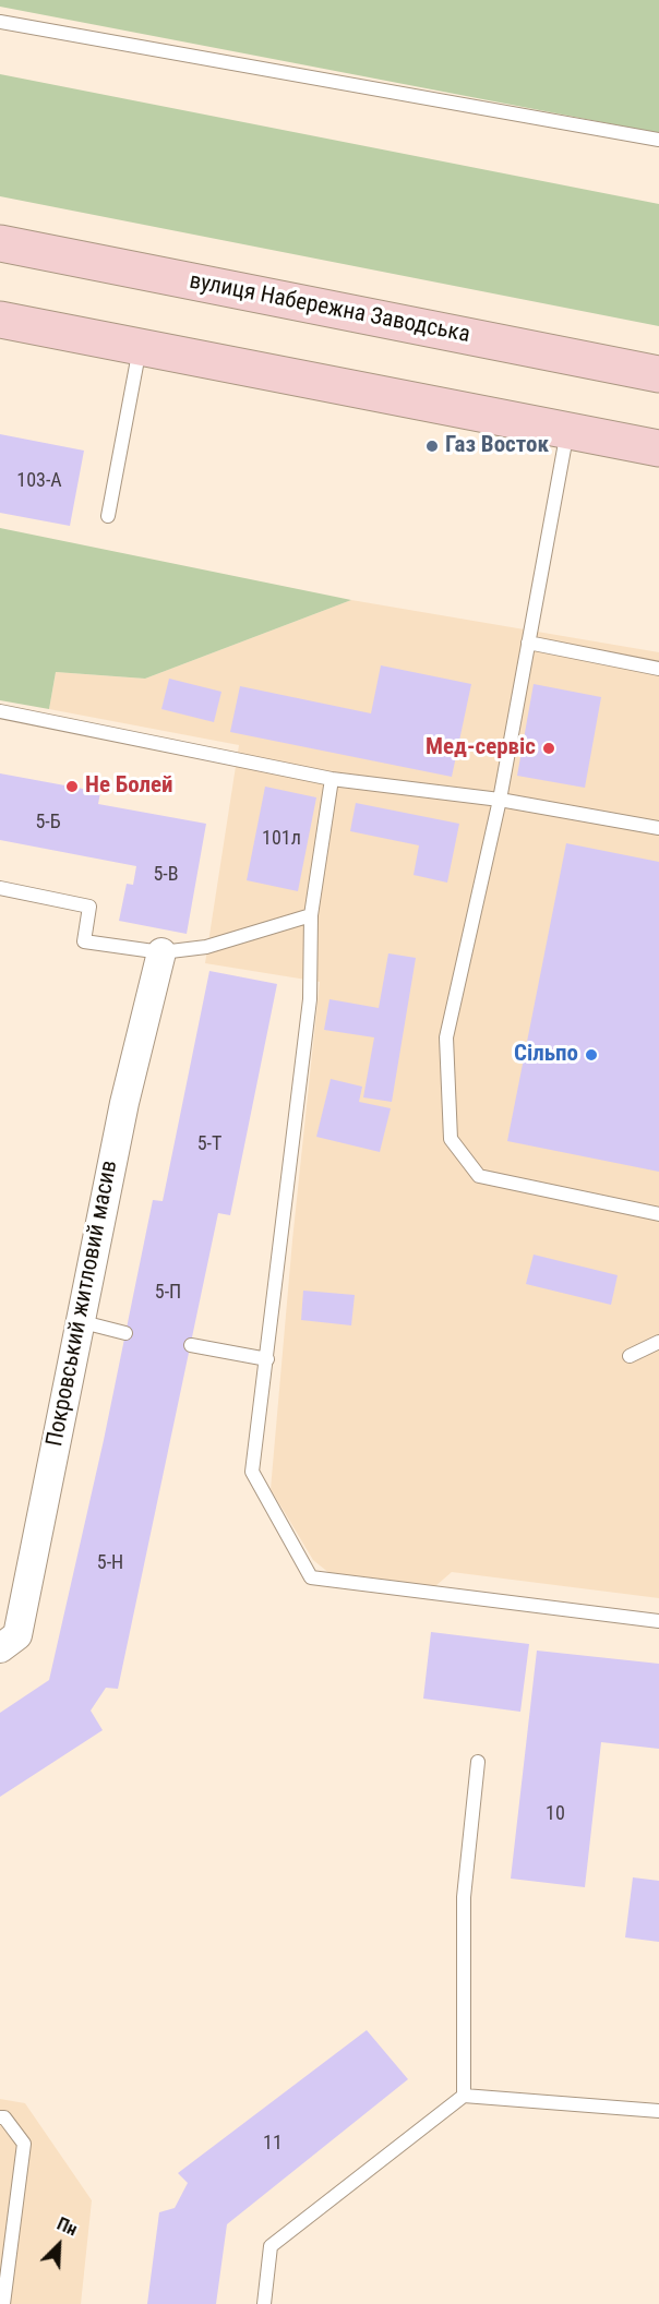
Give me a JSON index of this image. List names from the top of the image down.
{
  "streets": {
    "main road": ["вулиця Набережна Заводська"],
    "street": ["Покровський житловий масив"]
  },
  "places": [
    "Газ Восток",
    "Мед-сервіс",
    "Не Болей",
    "Сільпо"
  ],
  "house_numbers": [
    "103-А",
    "5-Б",
    "101л",
    "5-В",
    "5-Т",
    "5-П",
    "5-Н",
    "10",
    "11"
  ],
  "north": "top right"
}
